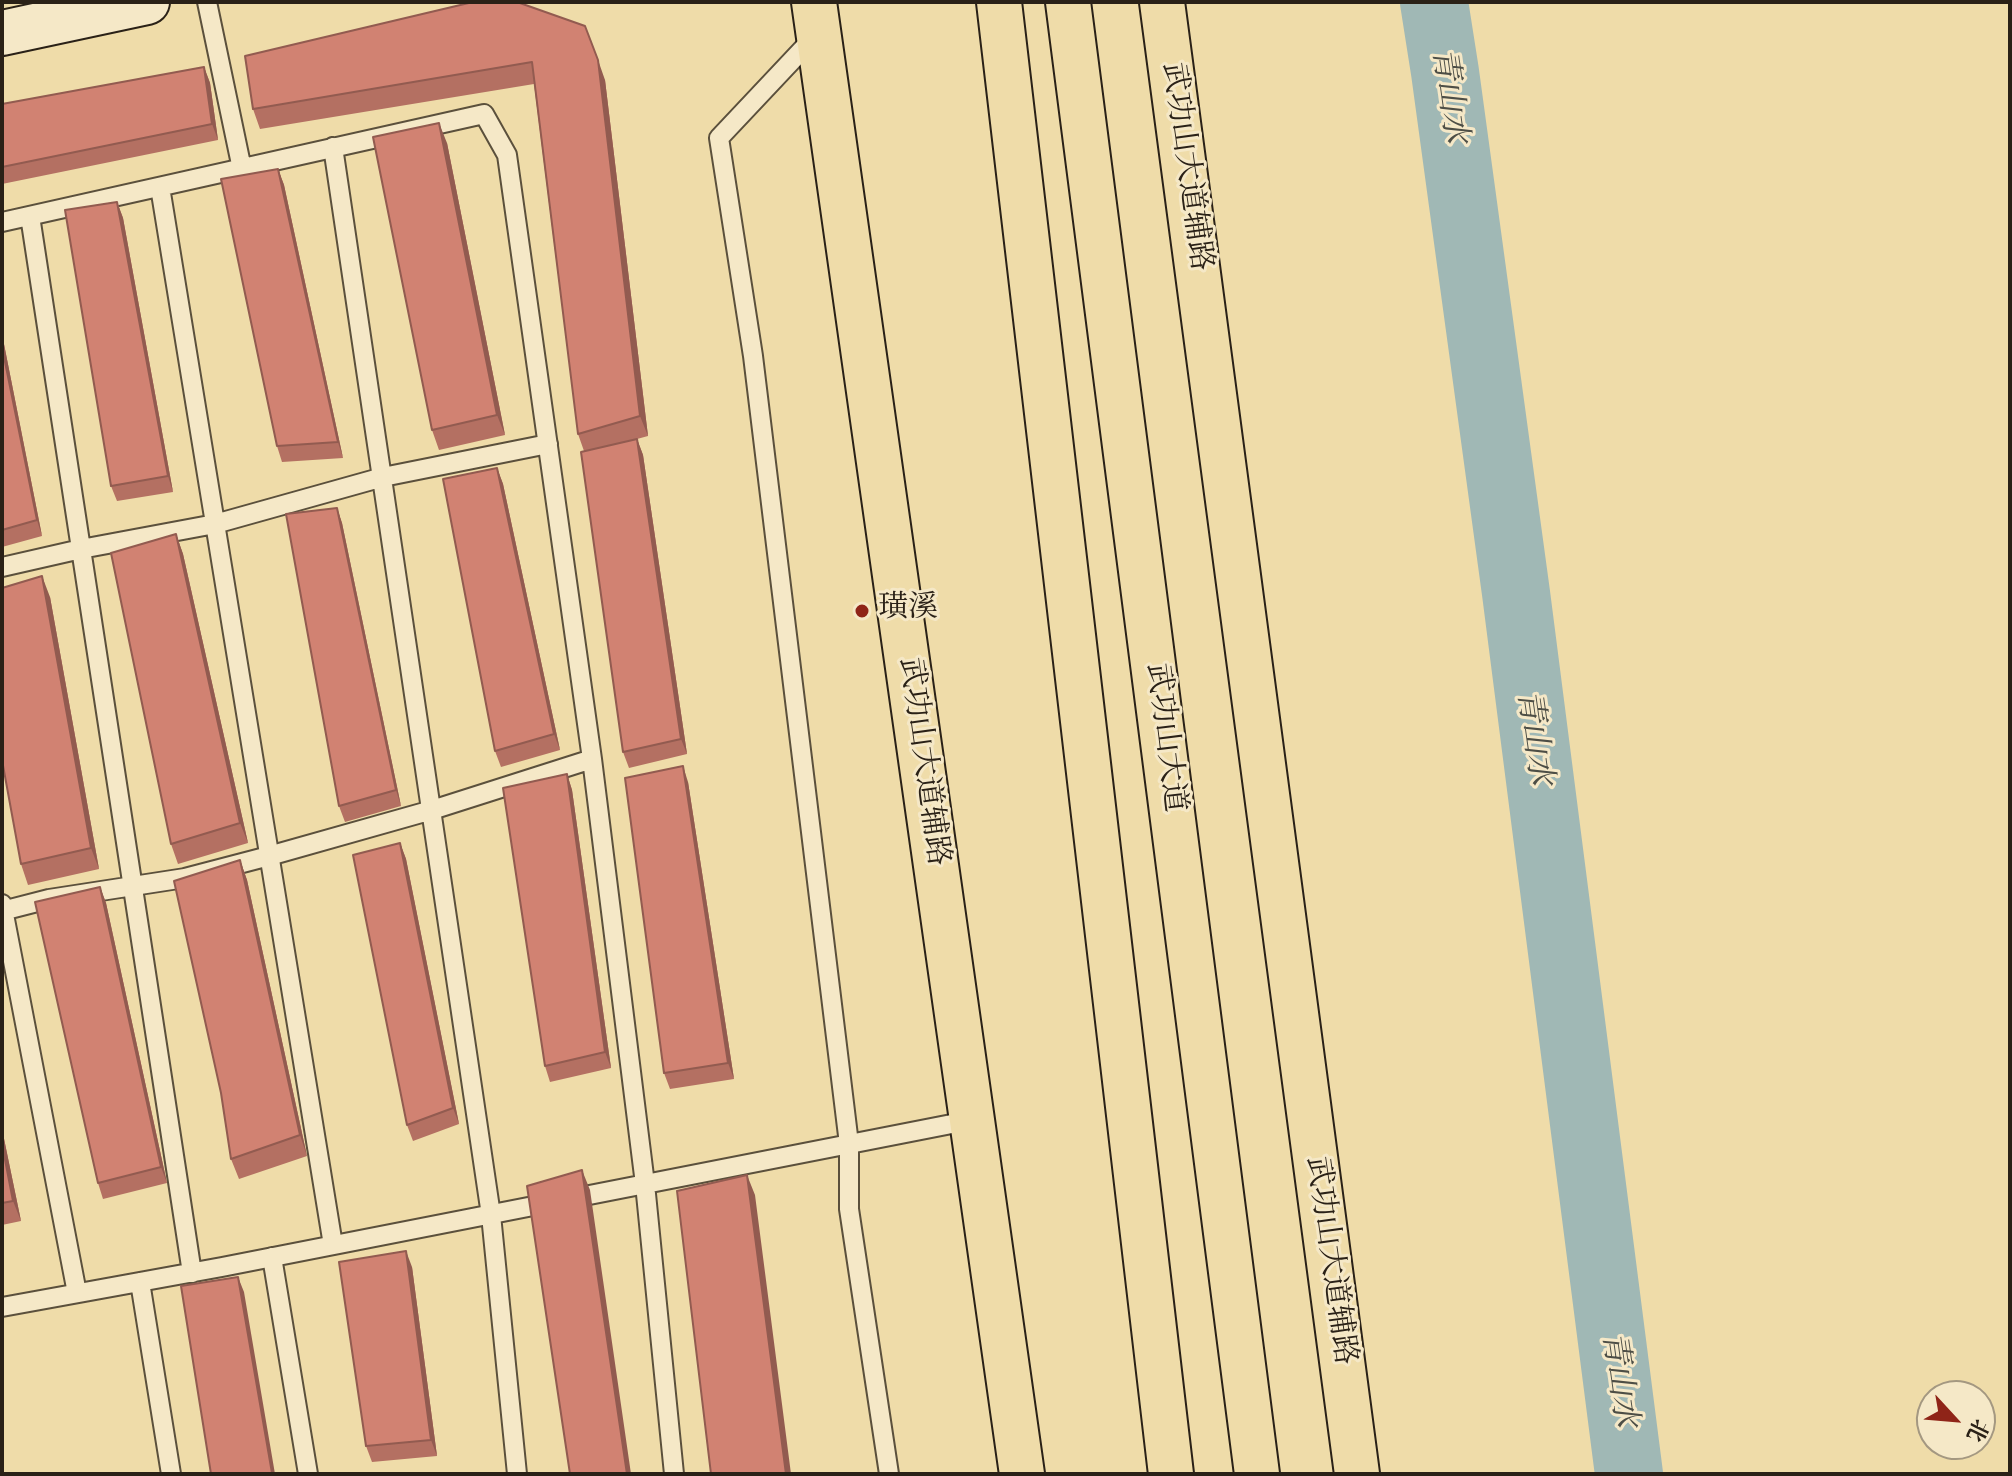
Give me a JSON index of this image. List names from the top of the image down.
{
  "streets": {
    "main road": ["武功山大道辅路", "武功山大道"]
  },
  "water": ["青山水"],
  "places": ["璜溪"],
  "north": "bottom right"
}
